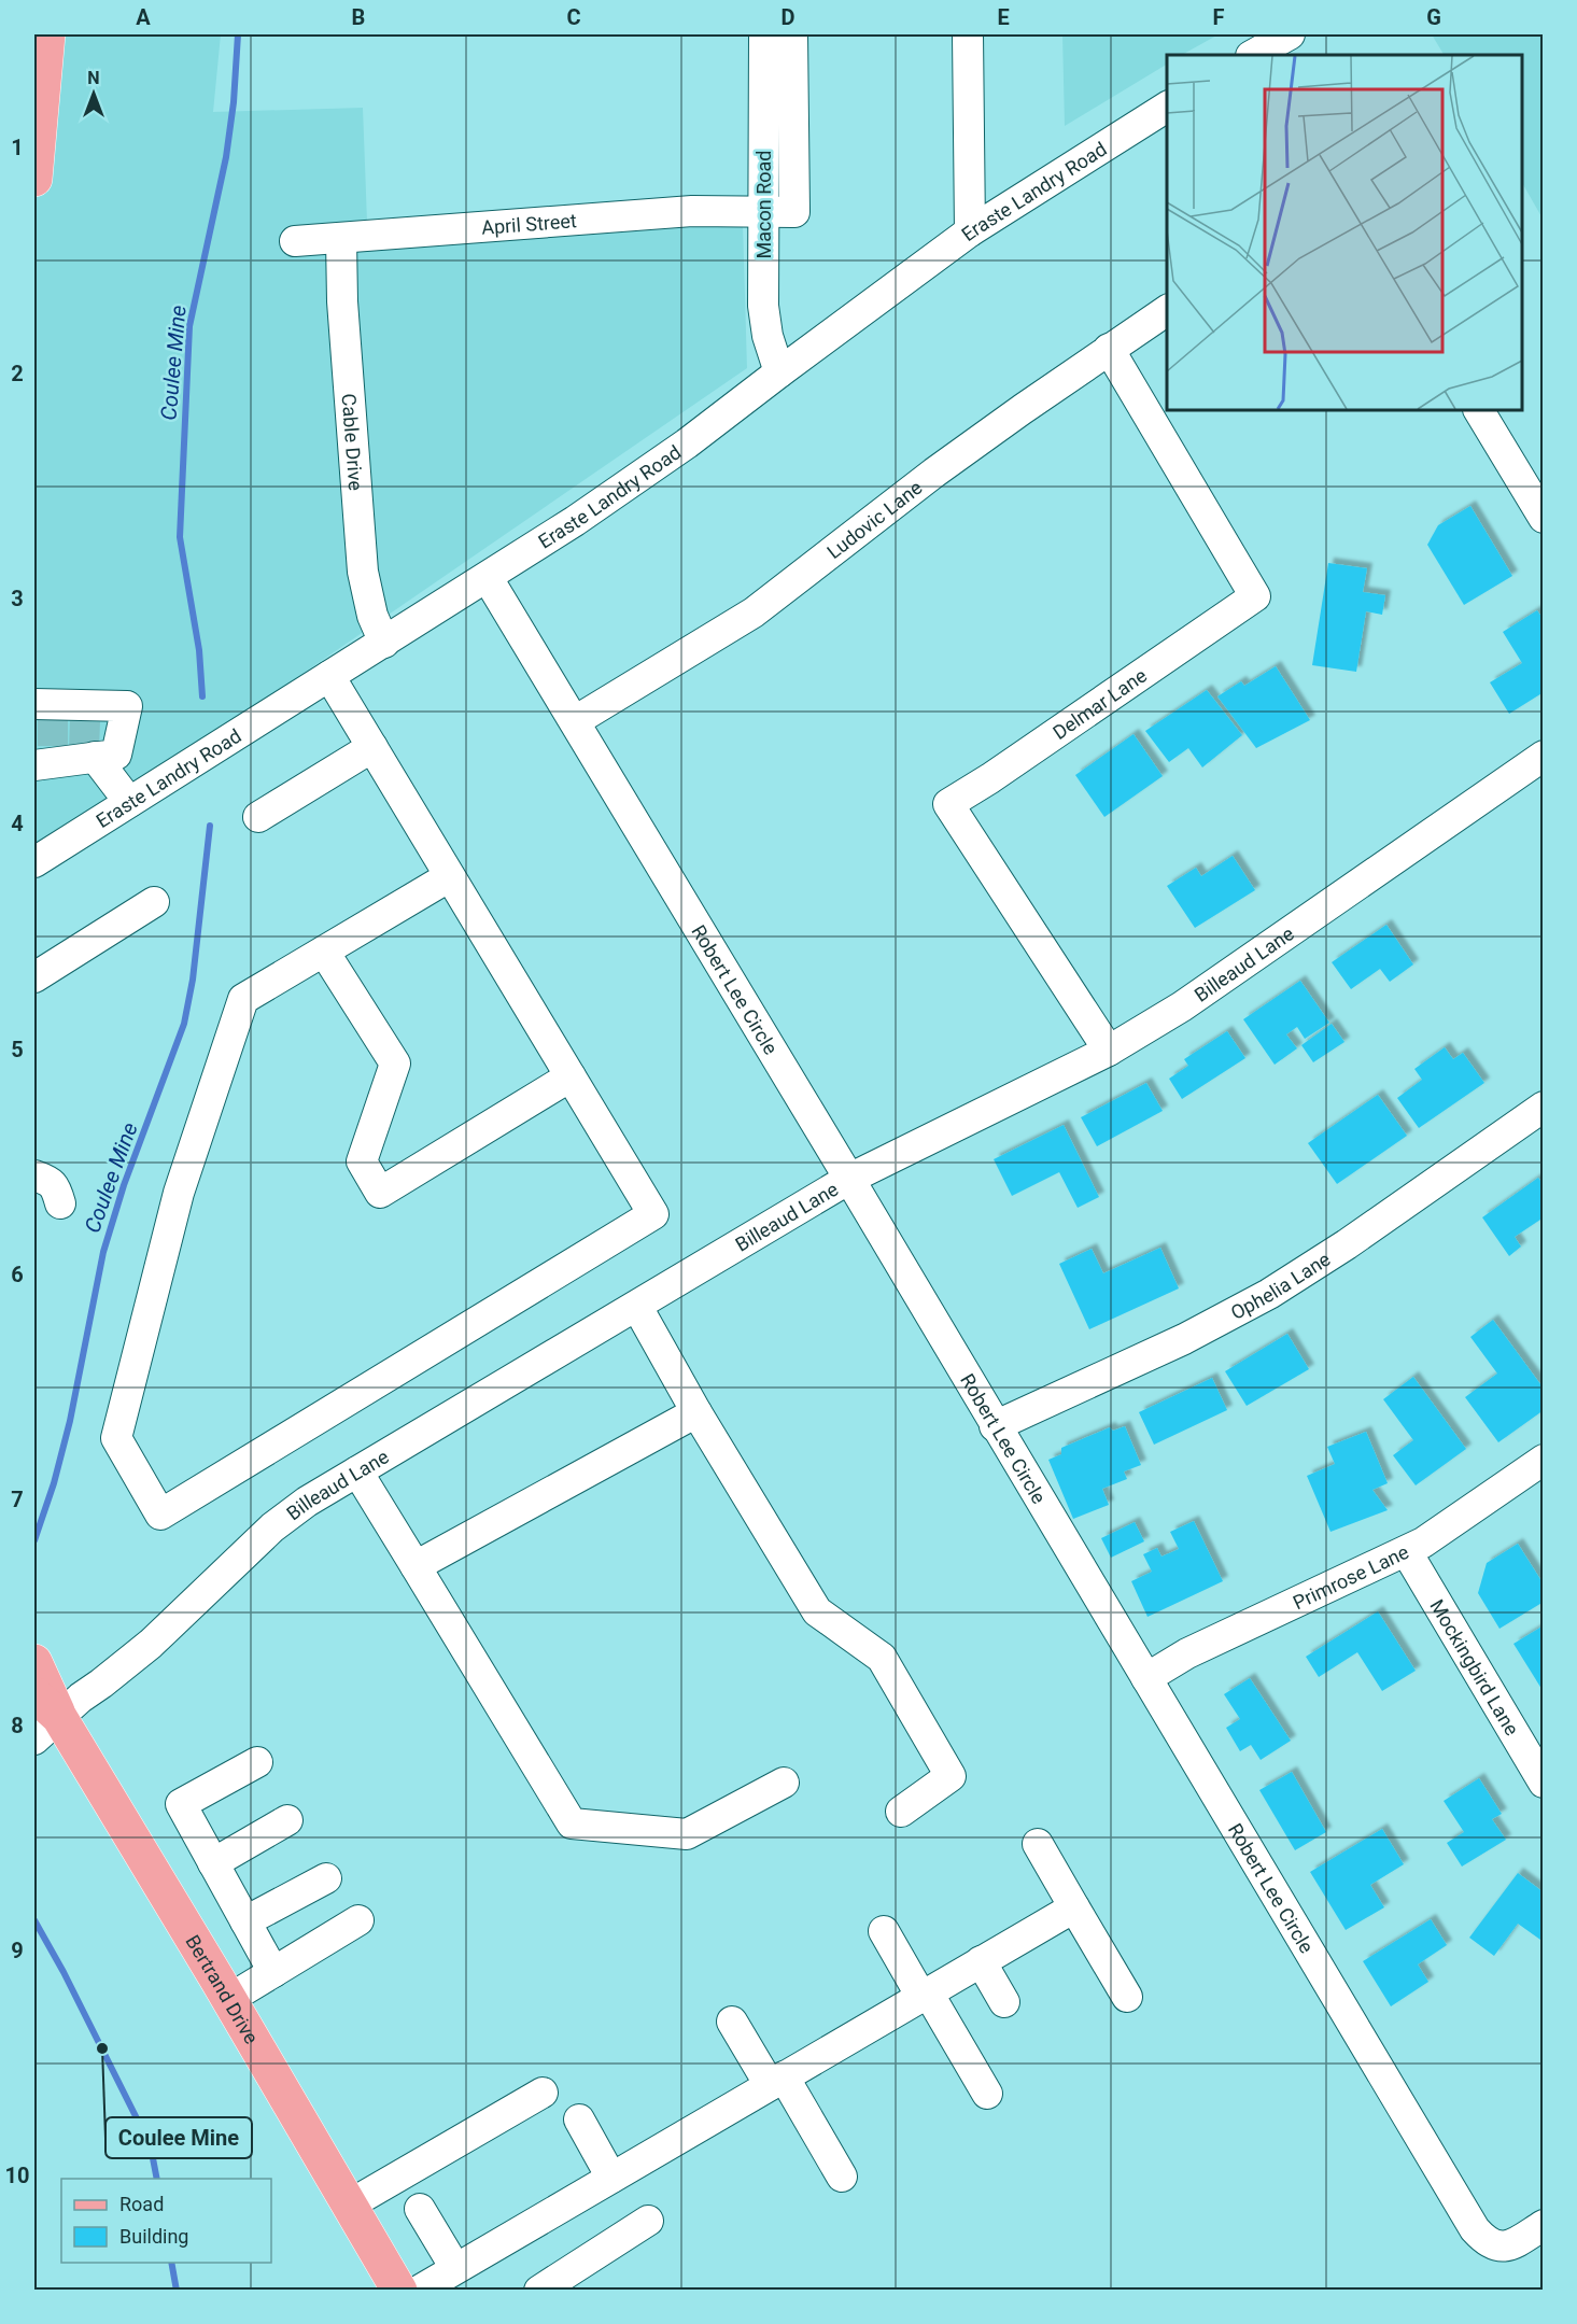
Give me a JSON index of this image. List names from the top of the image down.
{
  "streets": {
    "main road": ["Bertrand Drive"],
    "street": [
      "Eraste Landry Road",
      "Macon Road",
      "April Street",
      "Cable Drive",
      "Ludovic Lane",
      "Delmar Lane",
      "Billeaud Lane",
      "Robert Lee Circle",
      "Ophelia Lane",
      "Primrose Lane",
      "Mockingbird Lane"
    ]
  },
  "crossings": [
    ["Eraste Landry Road", "Macon Road"],
    ["Eraste Landry Road", "Cable Drive"],
    ["Eraste Landry Road", "Robert Lee Circle"],
    ["Macon Road", "April Street"],
    ["April Street", "Cable Drive"],
    ["Ludovic Lane", "Delmar Lane"],
    ["Ludovic Lane", "Robert Lee Circle"],
    ["Delmar Lane", "Billeaud Lane"],
    ["Billeaud Lane", "Robert Lee Circle"],
    ["Billeaud Lane", "Bertrand Drive"],
    ["Robert Lee Circle", "Ophelia Lane"],
    ["Robert Lee Circle", "Primrose Lane"],
    ["Primrose Lane", "Mockingbird Lane"]
  ],
  "water": ["Coulee Mine"],
  "places": ["Coulee Mine"],
  "legend": ["Road", "Building"],
  "north": "top",
  "grid": {
    "columns": [
      "A",
      "B",
      "C",
      "D",
      "E",
      "F",
      "G"
    ],
    "rows": [
      "1",
      "2",
      "3",
      "4",
      "5",
      "6",
      "7",
      "8",
      "9",
      "10"
    ]
  }
}
